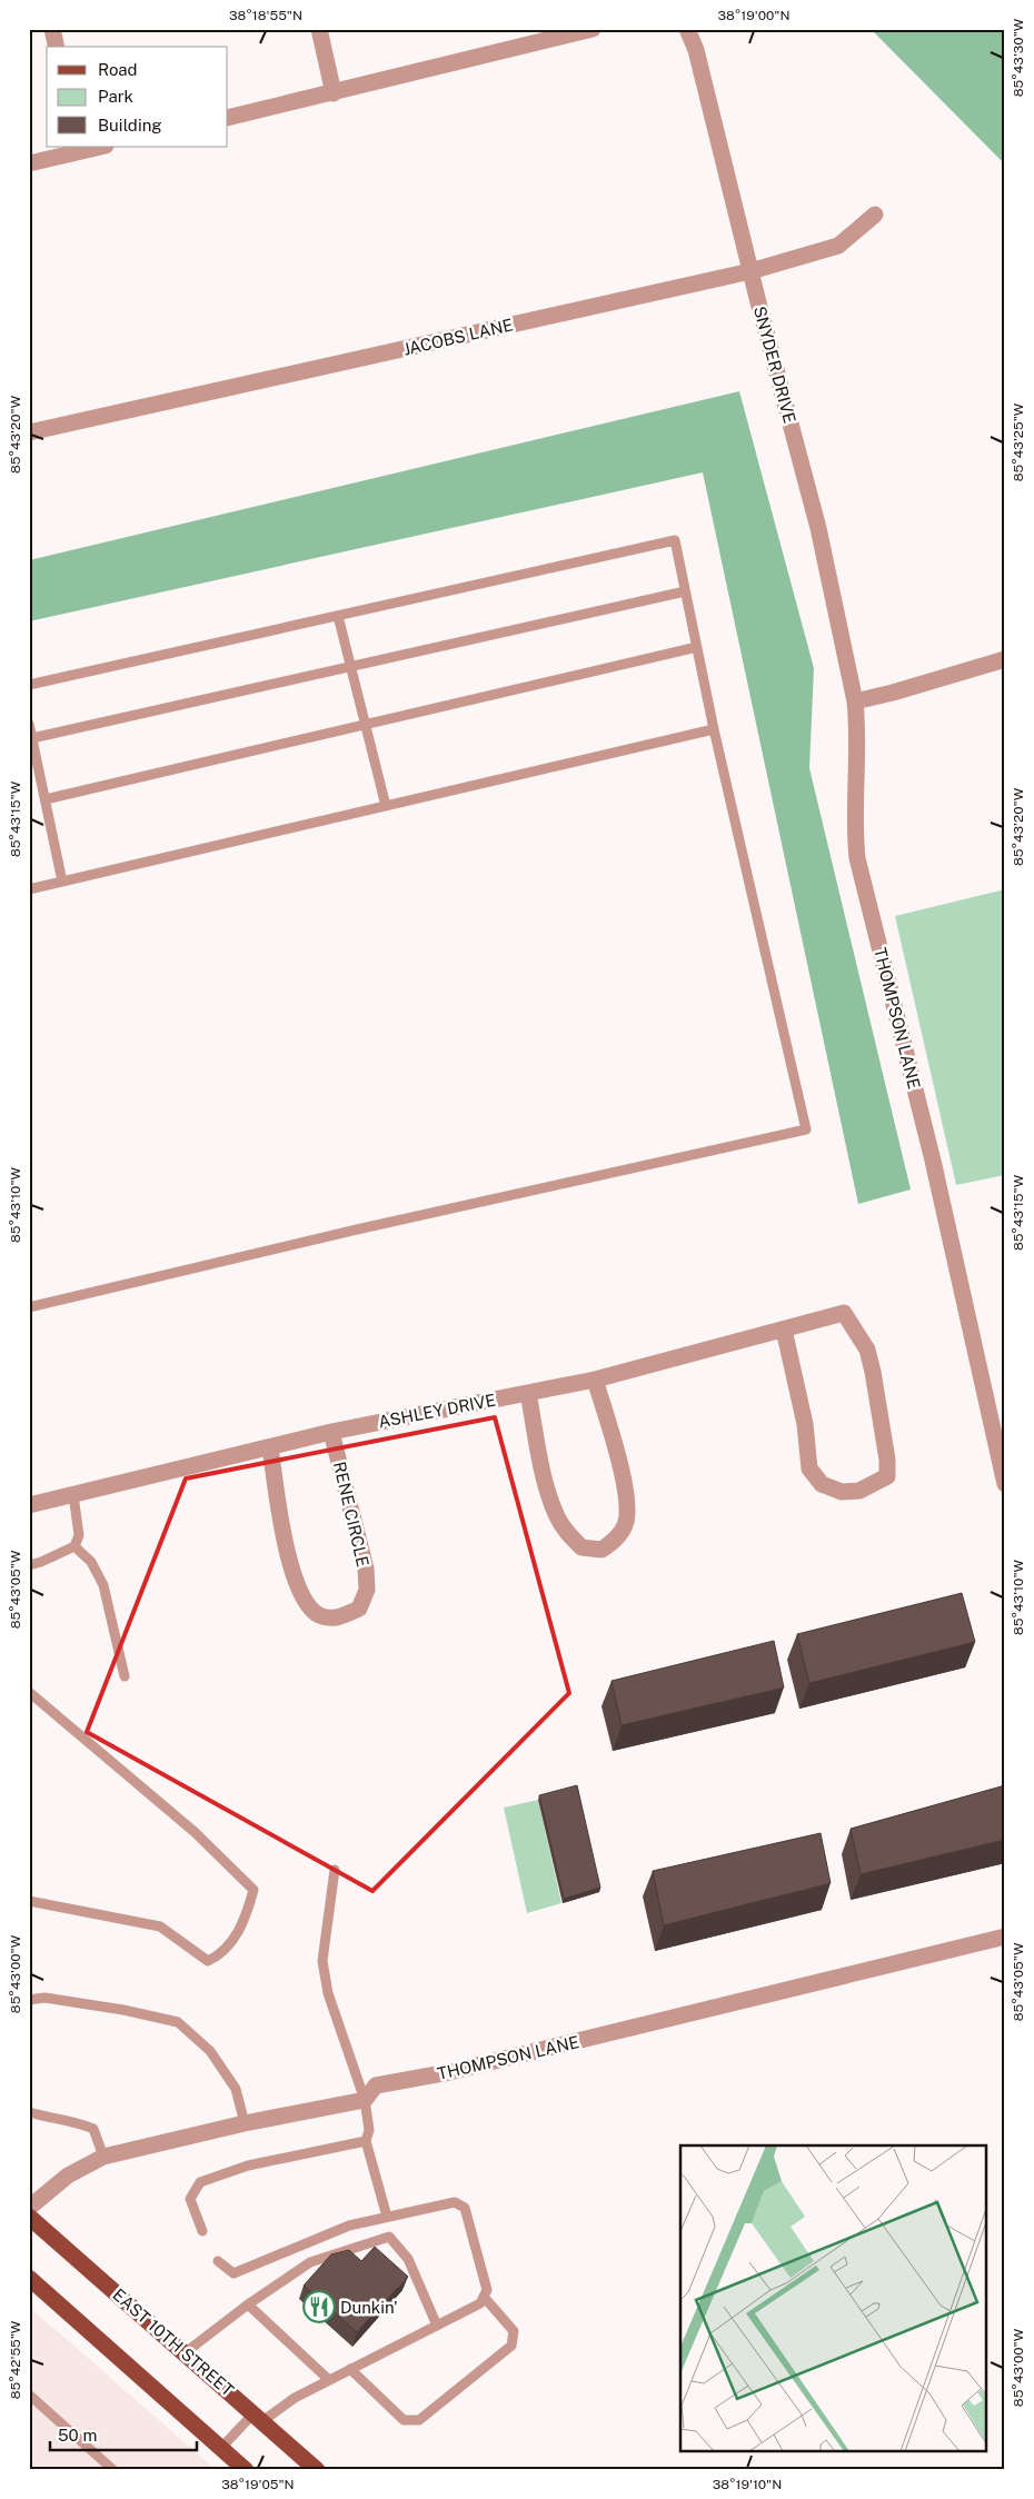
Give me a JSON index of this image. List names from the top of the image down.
{
  "streets": {
    "main road": ["EAST 10TH STREET"],
    "street": [
      "JACOBS LANE",
      "SNYDER DRIVE",
      "THOMPSON LANE",
      "ASHLEY DRIVE",
      "RENE CIRCLE"
    ]
  },
  "crossings": [
    ["JACOBS LANE", "SNYDER DRIVE"],
    ["SNYDER DRIVE", "THOMPSON LANE"],
    ["ASHLEY DRIVE", "RENE CIRCLE"]
  ],
  "places": {
    "restaurant": ["Dunkin'"]
  },
  "legend": ["Road", "Park", "Building"],
  "scale_bar": "50 m",
  "coordinates": [
    "38°18'55\"N",
    "38°19'00\"N",
    "85°43'30\"W",
    "85°43'20\"W",
    "85°43'25\"W",
    "85°43'15\"W",
    "85°43'10\"W",
    "85°43'05\"W",
    "85°43'00\"W",
    "85°42'55\"W",
    "38°19'05\"N",
    "38°19'10\"N"
  ]
}
